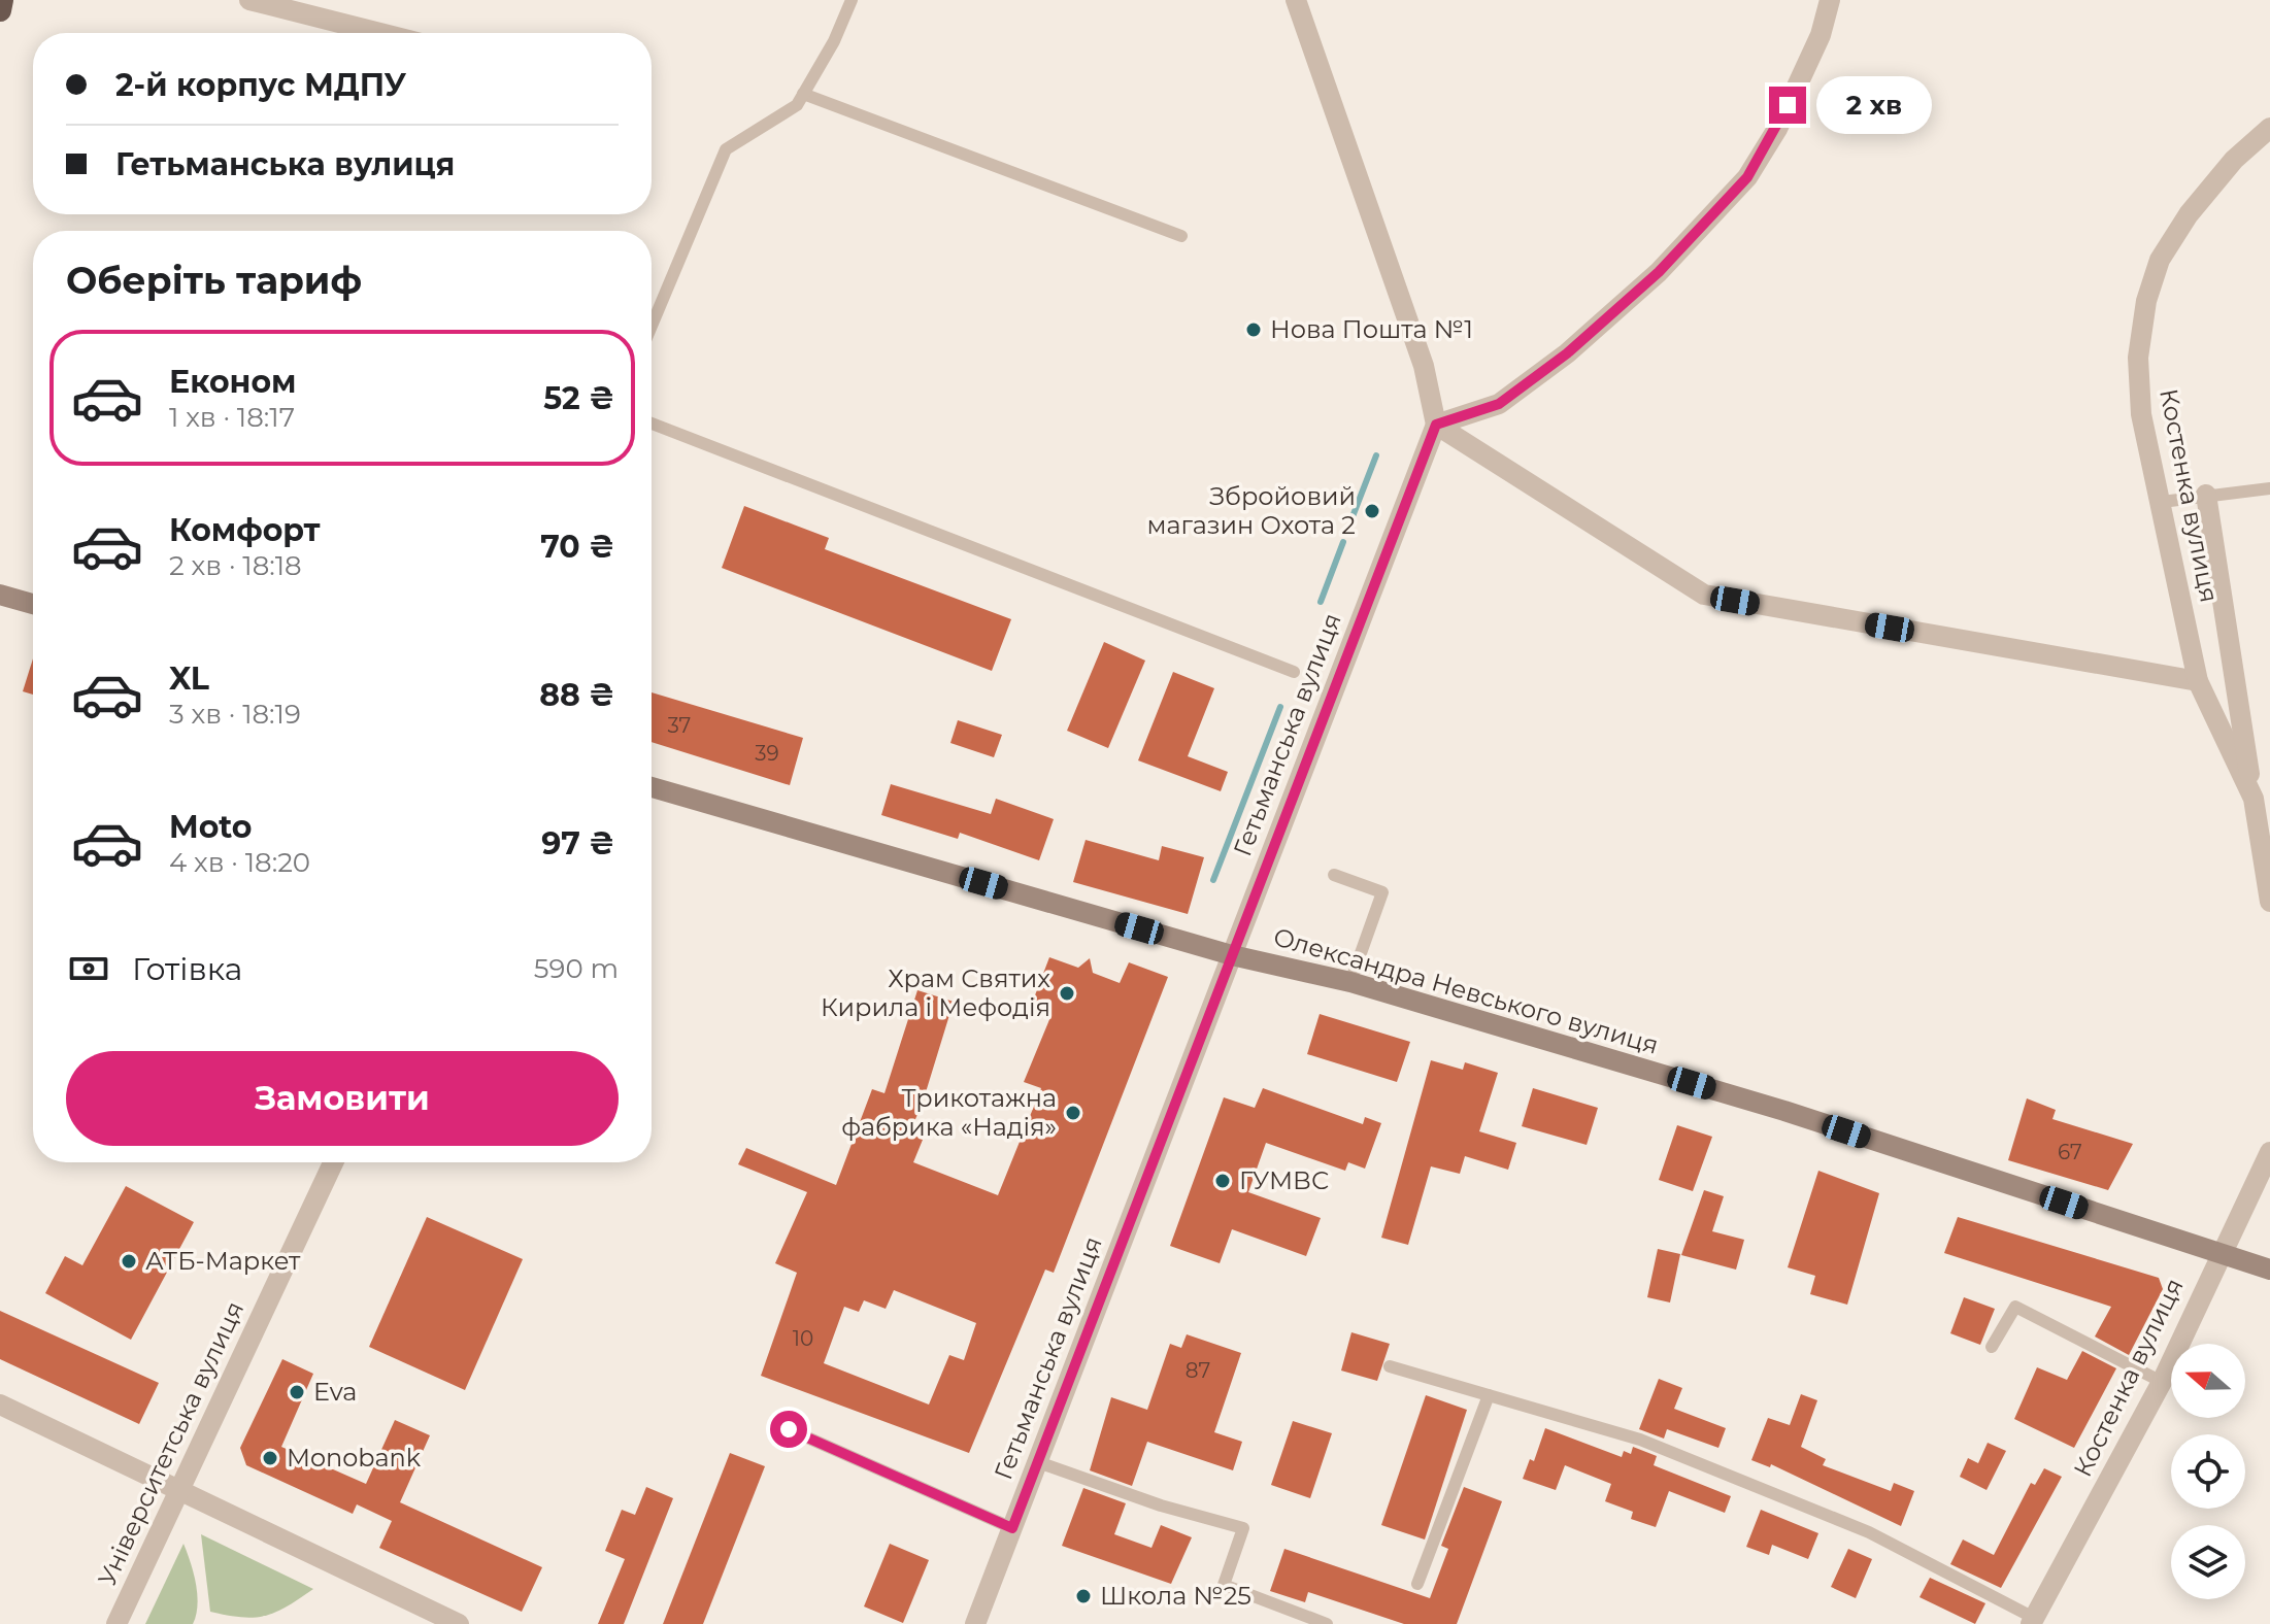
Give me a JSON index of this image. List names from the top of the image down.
{
  "streets": {
    "main road": ["Олександра Невського вулиця"],
    "street": ["Костенка вулиця", "Гетьманська вулиця", "Університетська вулиця"]
  },
  "crossings": [
    ["Костенка вулиця", "Олександра Невського вулиця"],
    ["Гетьманська вулиця", "Олександра Невського вулиця"]
  ],
  "places": [
    "Нова Пошта №1",
    "Збройовий магазин Охота 2",
    "Храм Святих Кирила і Мефодія",
    "Трикотажна фабрика «Надія»",
    "ГУМВС",
    "АТБ-Маркет",
    "Eva",
    "Monobank",
    "Школа №25"
  ],
  "house_numbers": [
    "37",
    "39",
    "67",
    "10",
    "87"
  ],
  "north": "left",
  "page": {
    "banner": ["2-й корпус МДПУ", "Гетьманська вулиця"],
    "bubble": "2 хв",
    "heading": "Оберіть тариф",
    "list": [
      {
        "name": "Економ",
        "note": "1 хв · 18:17",
        "value": "52 ₴"
      },
      {
        "name": "Комфорт",
        "note": "2 хв · 18:18",
        "value": "70 ₴"
      },
      {
        "name": "XL",
        "note": "3 хв · 18:19",
        "value": "88 ₴"
      },
      {
        "name": "Moto",
        "note": "4 хв · 18:20",
        "value": "97 ₴"
      }
    ],
    "pay": ["Готівка", "590 m"],
    "buttons": "Замовити"
  }
}
